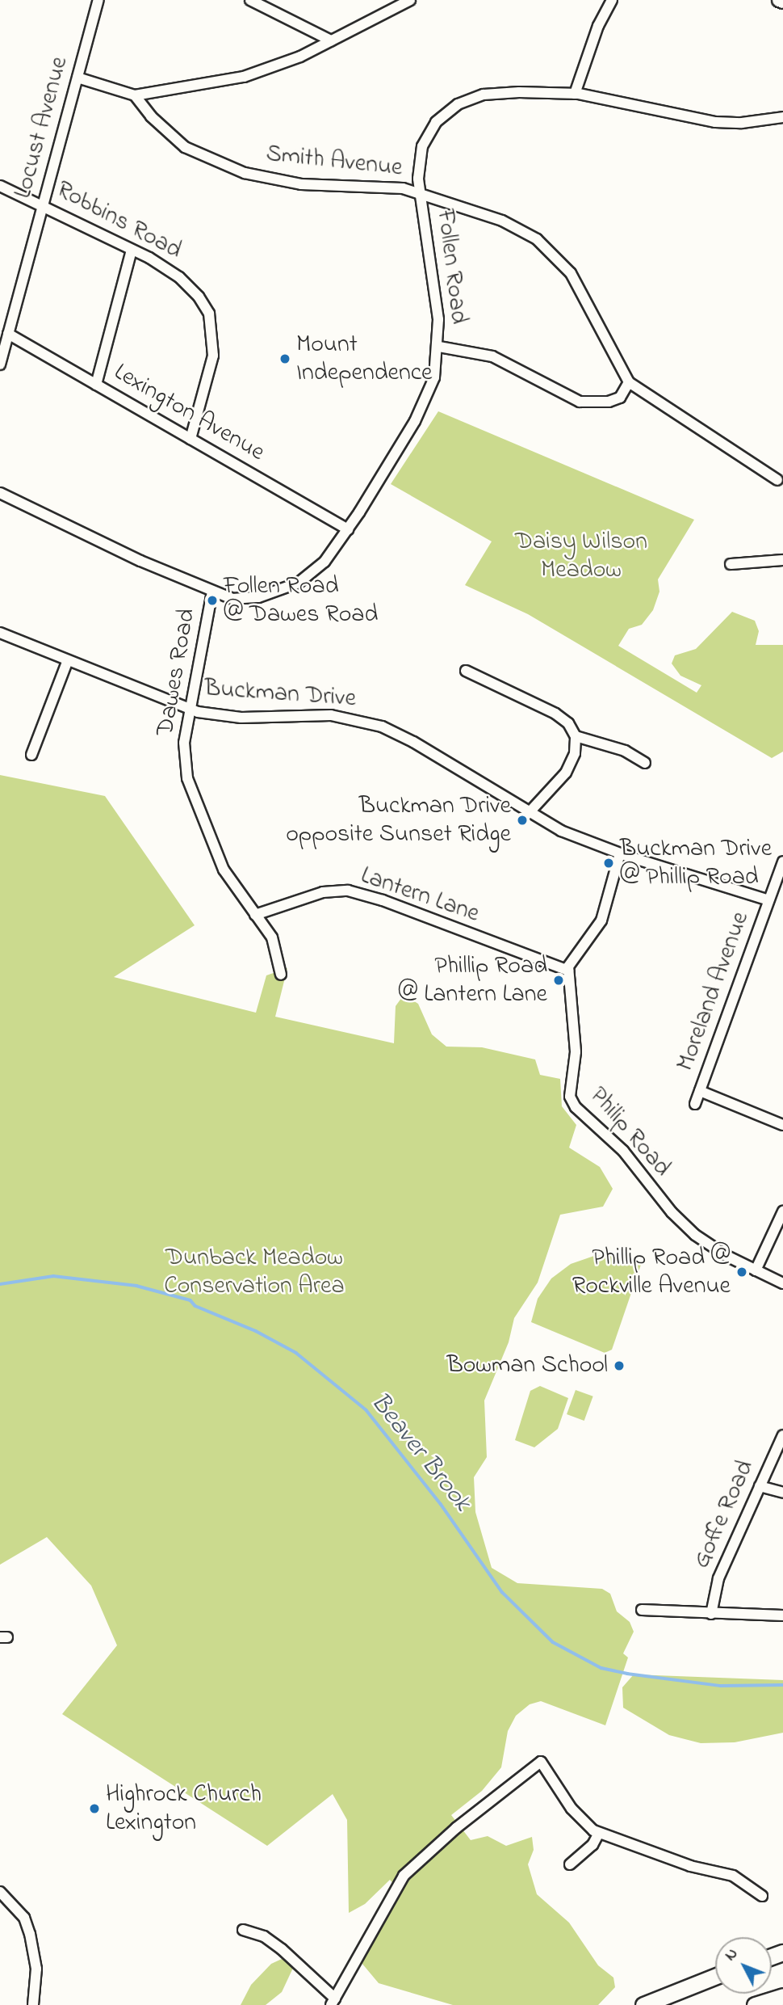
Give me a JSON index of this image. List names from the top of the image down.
{
  "streets": {
    "street": [
      "Locust Avenue",
      "Smith Avenue",
      "Robbins Road",
      "Follen Road",
      "Lexington Avenue",
      "Dawes Road",
      "Buckman Drive",
      "Lantern Lane",
      "Moreland Avenue",
      "Philip Road",
      "Goffe Road"
    ]
  },
  "crossings": [
    ["Locust Avenue", "Robbins Road"],
    ["Locust Avenue", "Lexington Avenue"],
    ["Smith Avenue", "Follen Road"],
    ["Robbins Road", "Lexington Avenue"],
    ["Follen Road", "Lexington Avenue"],
    ["Follen Road", "Dawes Road"],
    ["Dawes Road", "Buckman Drive"],
    ["Dawes Road", "Lantern Lane"],
    ["Buckman Drive", "Moreland Avenue"],
    ["Lantern Lane", "Philip Road"]
  ],
  "water": ["Beaver Brook"],
  "parks": ["Daisy Wilson Meadow", "Dunback Meadow Conservation Area"],
  "places": [
    "Mount Independence",
    "Follen Road @ Dawes Road",
    "Buckman Drive opposite Sunset Ridge",
    "Buckman Drive @ Phillip Road",
    "Phillip Road @ Lantern Lane",
    "Phillip Road @ Rockville Avenue",
    "Bowman School",
    "Highrock Church Lexington"
  ],
  "north": "top left"
}
